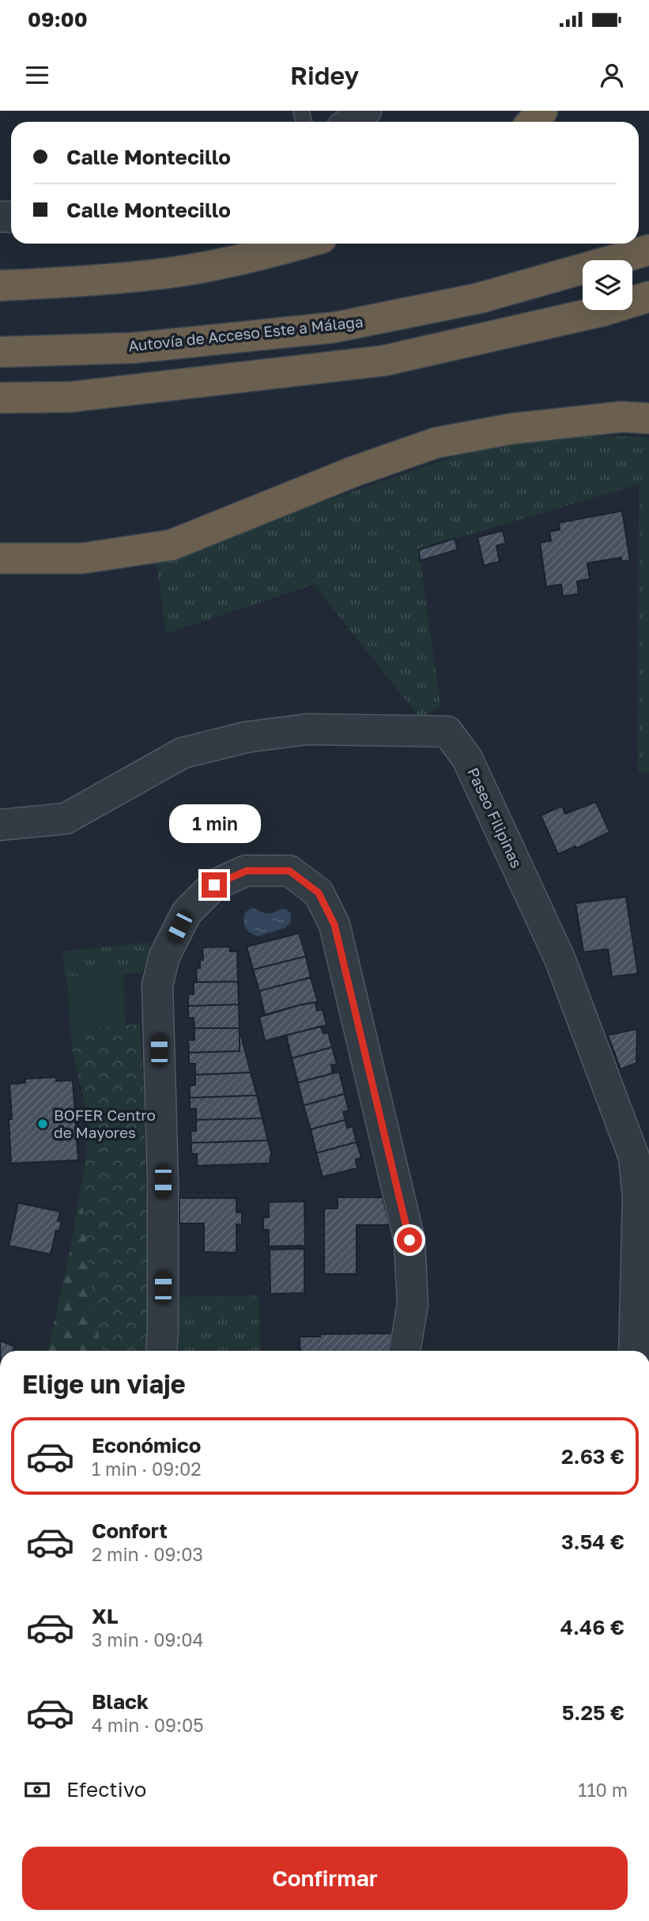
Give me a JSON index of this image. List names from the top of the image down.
{
  "streets": {
    "highway": ["Autovía de Acceso Este a Málaga"],
    "street": ["Paseo Filipinas"]
  },
  "places": ["BOFER Centro de Mayores"],
  "page": {
    "status": "09:00",
    "header": "Ridey",
    "banner": ["Calle Montecillo", "Calle Montecillo"],
    "bubble": "1 min",
    "heading": "Elige un viaje",
    "list": [
      {
        "name": "Económico",
        "note": "1 min · 09:02",
        "value": "2.63 €"
      },
      {
        "name": "Confort",
        "note": "2 min · 09:03",
        "value": "3.54 €"
      },
      {
        "name": "XL",
        "note": "3 min · 09:04",
        "value": "4.46 €"
      },
      {
        "name": "Black",
        "note": "4 min · 09:05",
        "value": "5.25 €"
      }
    ],
    "pay": ["Efectivo", "110 m"],
    "buttons": "Confirmar"
  }
}
